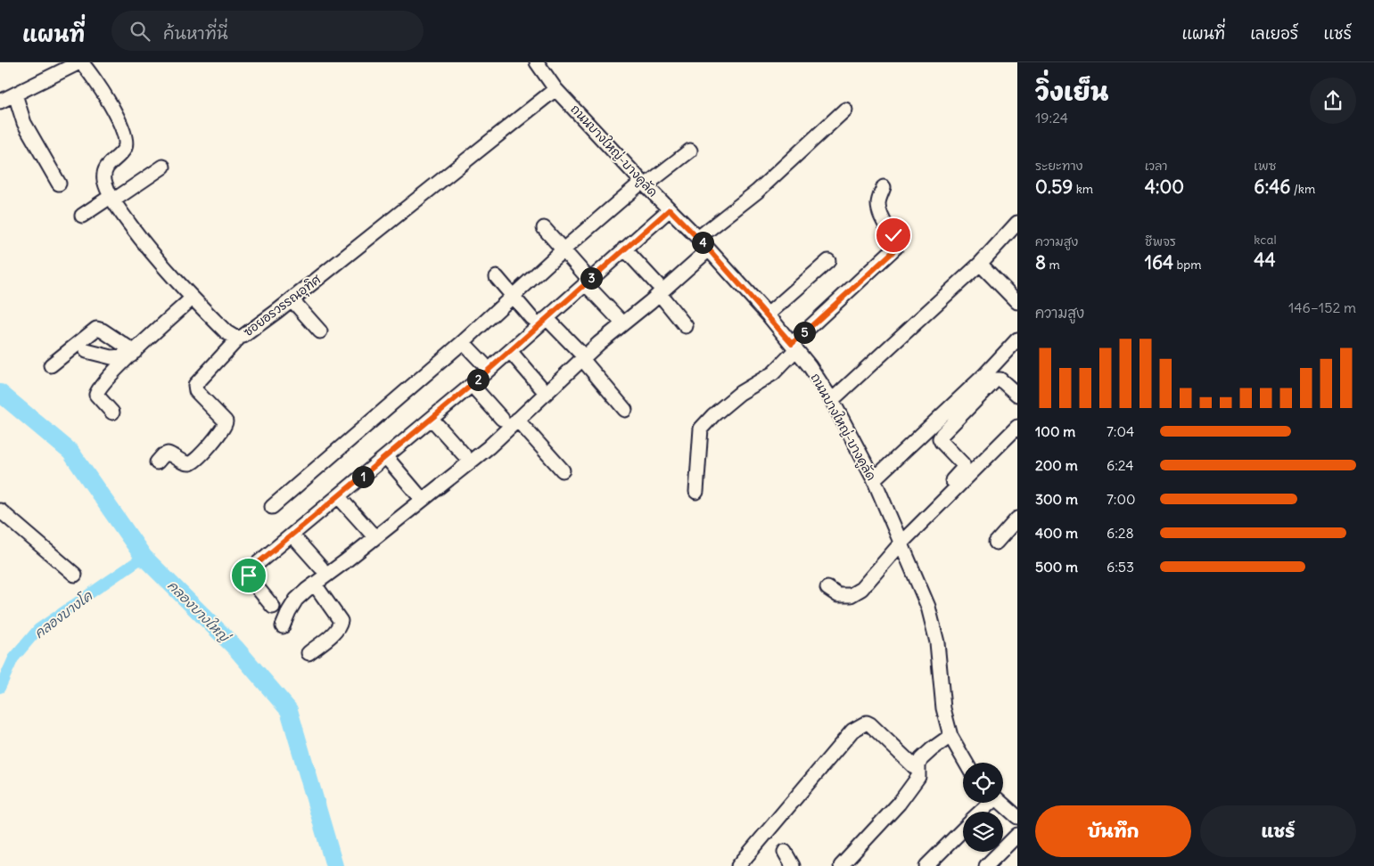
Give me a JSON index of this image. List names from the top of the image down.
{
  "streets": {
    "street": ["ถนนบางใหญ่-บางคูลัด", "ซอยอรวรรณอุทิศ"]
  },
  "crossings": [
    ["ถนนบางใหญ่-บางคูลัด", "ซอยอรวรรณอุทิศ"]
  ],
  "water": ["คลองบางใหญ่", "คลองบางโค"],
  "page": {
    "header": "แผนที่",
    "search": "ค้นหาที่นี่",
    "nav": ["แผนที่", "เลเยอร์", "แชร์"],
    "heading": ["วิ่งเย็น", "19:24"],
    "stats": [
      ["ระยะทาง", "0.59 km"],
      ["เวลา", "4:00"],
      ["เพซ", "6:46 /km"],
      ["ความสูง", "8 m"],
      ["ชีพจร", "164 bpm"],
      ["kcal", "44"]
    ],
    "pins": [
      "4",
      "3",
      "5",
      "2",
      "1"
    ],
    "chart": ["ความสูง", "146–152 m"],
    "list": [
      {
        "name": "100 m",
        "note": "7:04"
      },
      {
        "name": "200 m",
        "note": "6:24"
      },
      {
        "name": "300 m",
        "note": "7:00"
      },
      {
        "name": "400 m",
        "note": "6:28"
      },
      {
        "name": "500 m",
        "note": "6:53"
      }
    ],
    "buttons": ["บันทึก", "แชร์"]
  }
}
